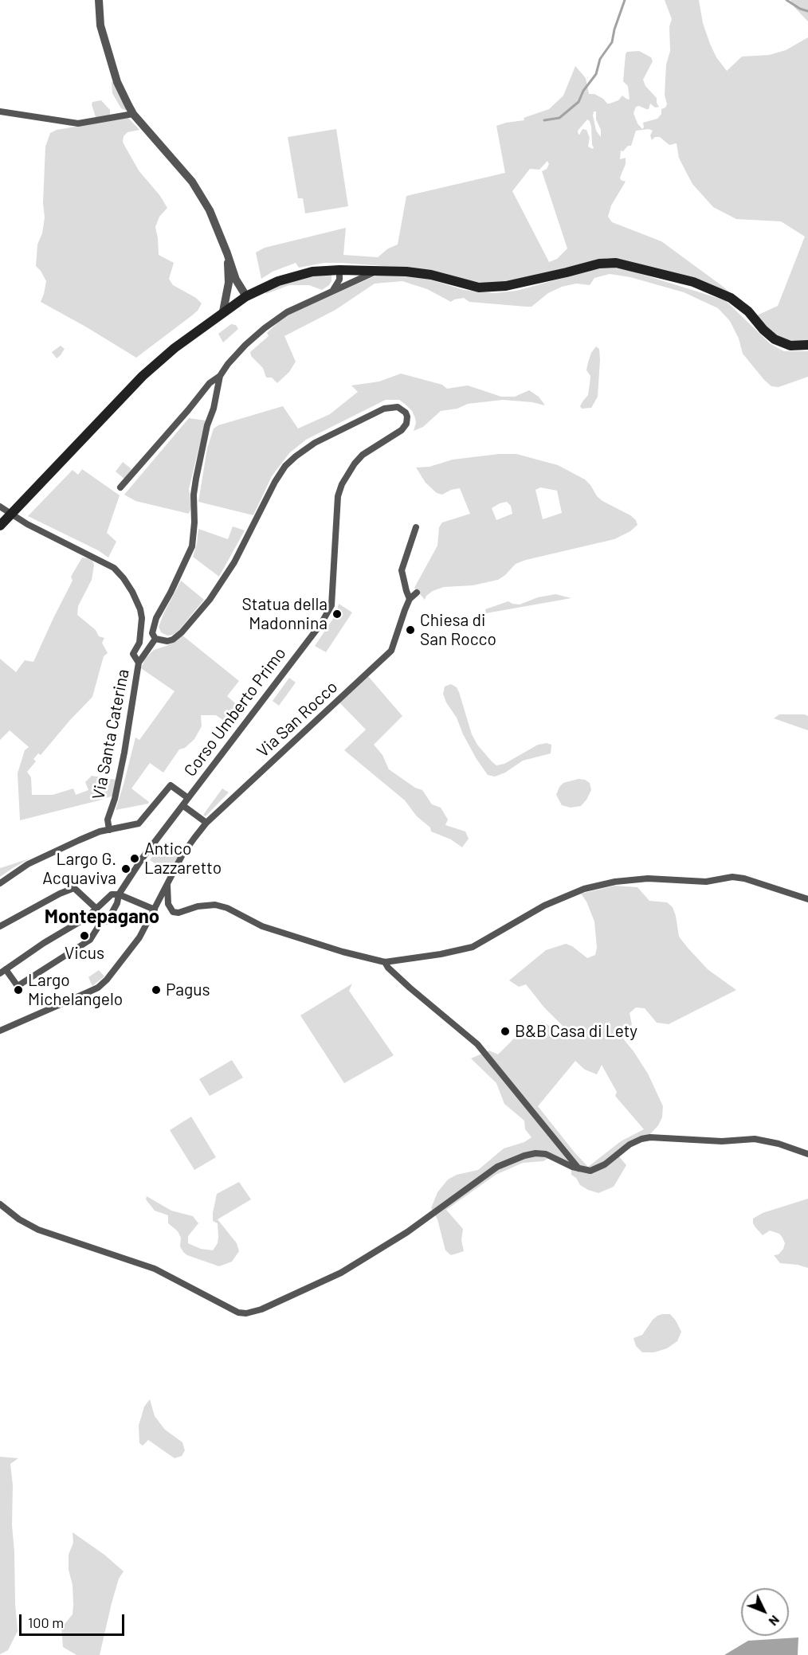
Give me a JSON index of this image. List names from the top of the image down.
{
  "streets": {
    "street": ["Corso Umberto Primo", "Via San Rocco", "Via Santa Caterina"]
  },
  "crossings": [
    ["Corso Umberto Primo", "Via Santa Caterina"]
  ],
  "districts": ["Montepagano"],
  "places": [
    "Statua della Madonnina",
    "Chiesa di San Rocco",
    "Antico Lazzaretto",
    "Largo G. Acquaviva",
    "Vicus",
    "Largo Michelangelo",
    "Pagus",
    "B&B Casa di Lety"
  ],
  "scale_bar": "100 m",
  "north": "bottom right"
}
